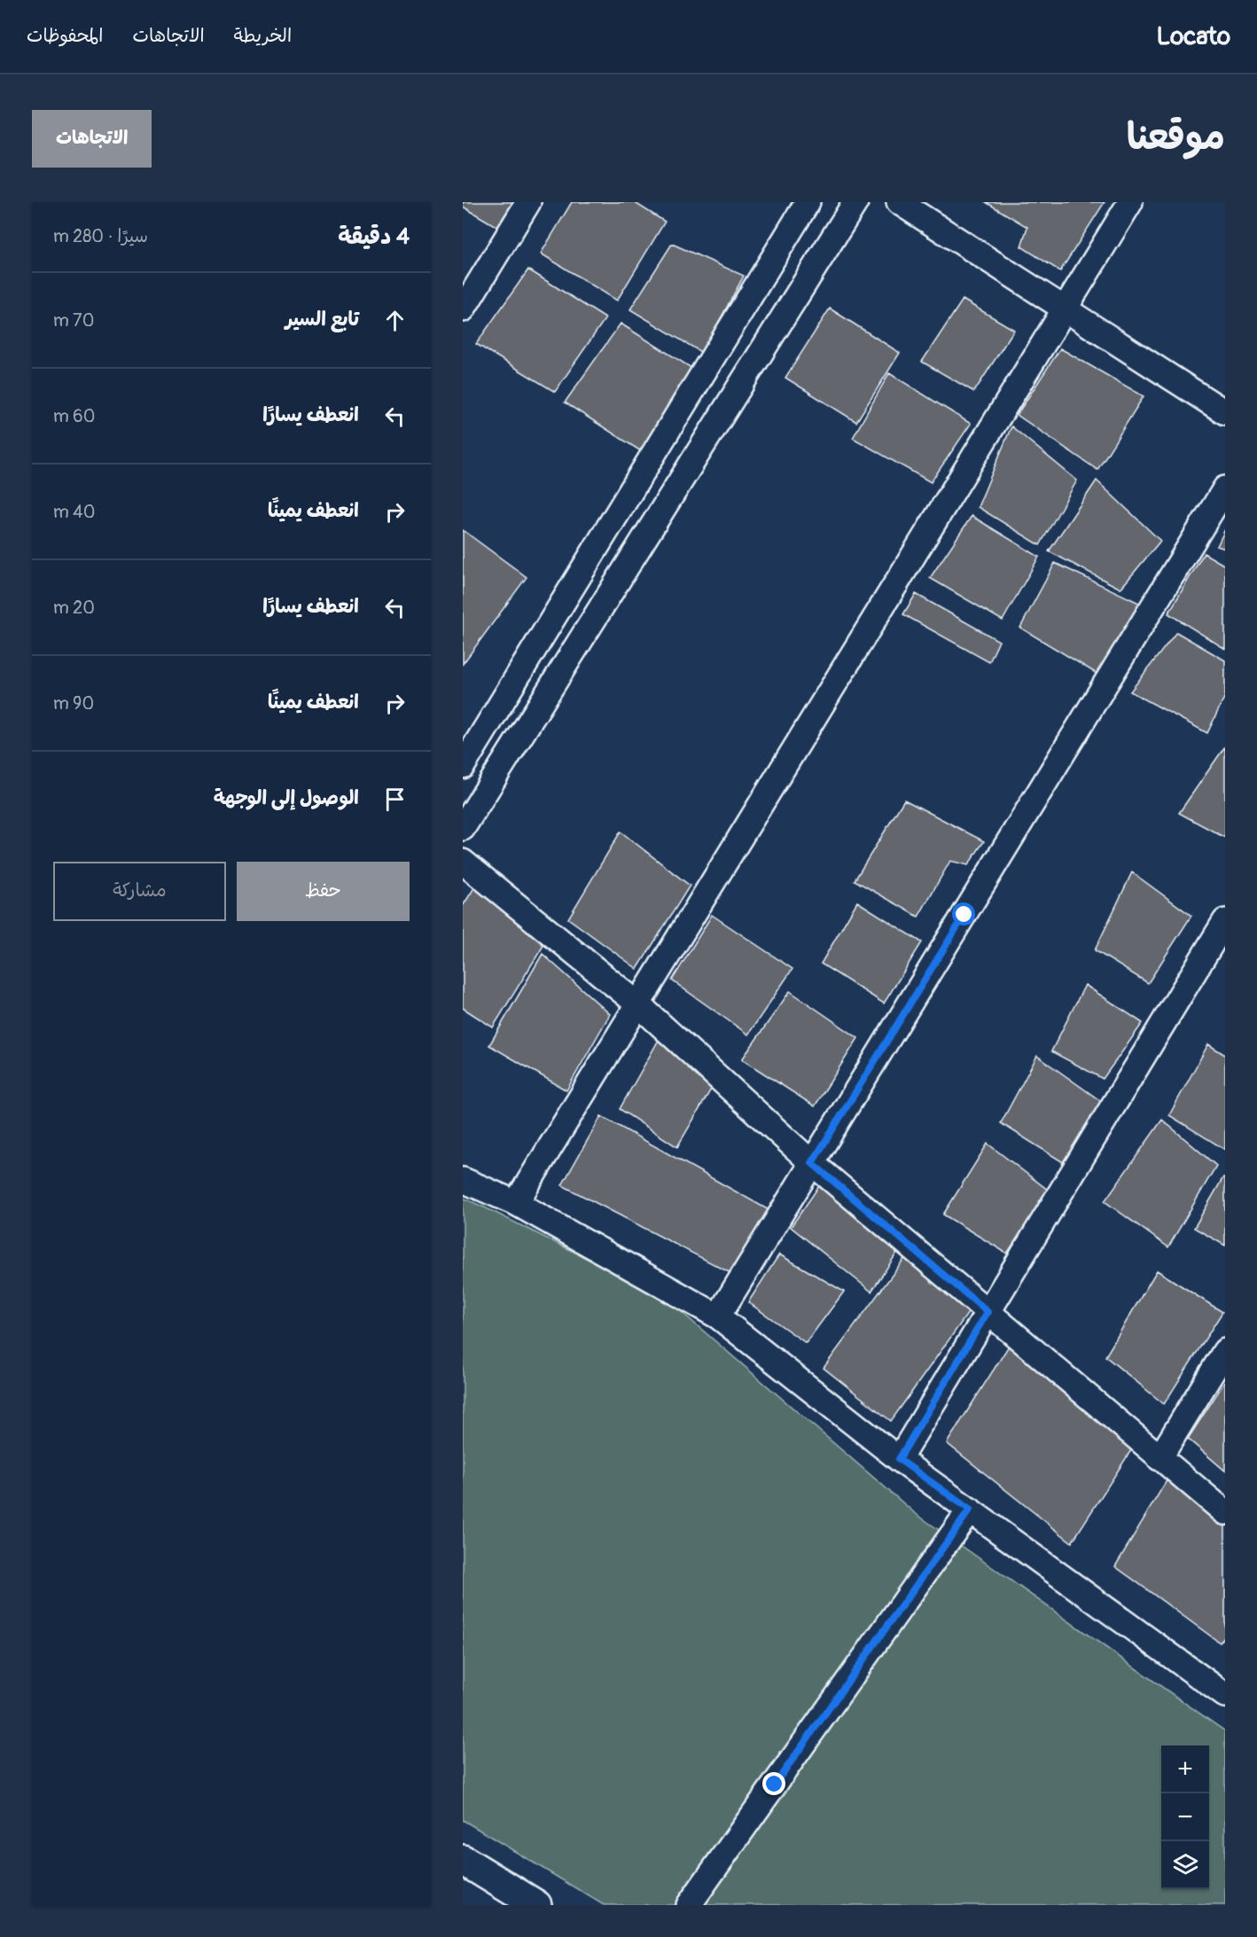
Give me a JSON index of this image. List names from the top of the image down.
{
  "page": {
    "header": "Locato",
    "nav": ["الخريطة", "الاتجاهات", "المحفوظات"],
    "title": "موقعنا",
    "buttons": [
      "الاتجاهات",
      ["حفظ", "مشاركة"]
    ],
    "heading": ["4 دقيقة", "سيرًا · 280 m"],
    "list": [
      ["تابع السير", "70 m"],
      ["انعطف يسارًا", "60 m"],
      ["انعطف يمينًا", "40 m"],
      ["انعطف يسارًا", "20 m"],
      ["انعطف يمينًا", "90 m"],
      "الوصول إلى الوجهة"
    ],
    "map_buttons": ["+", "−"]
  }
}
